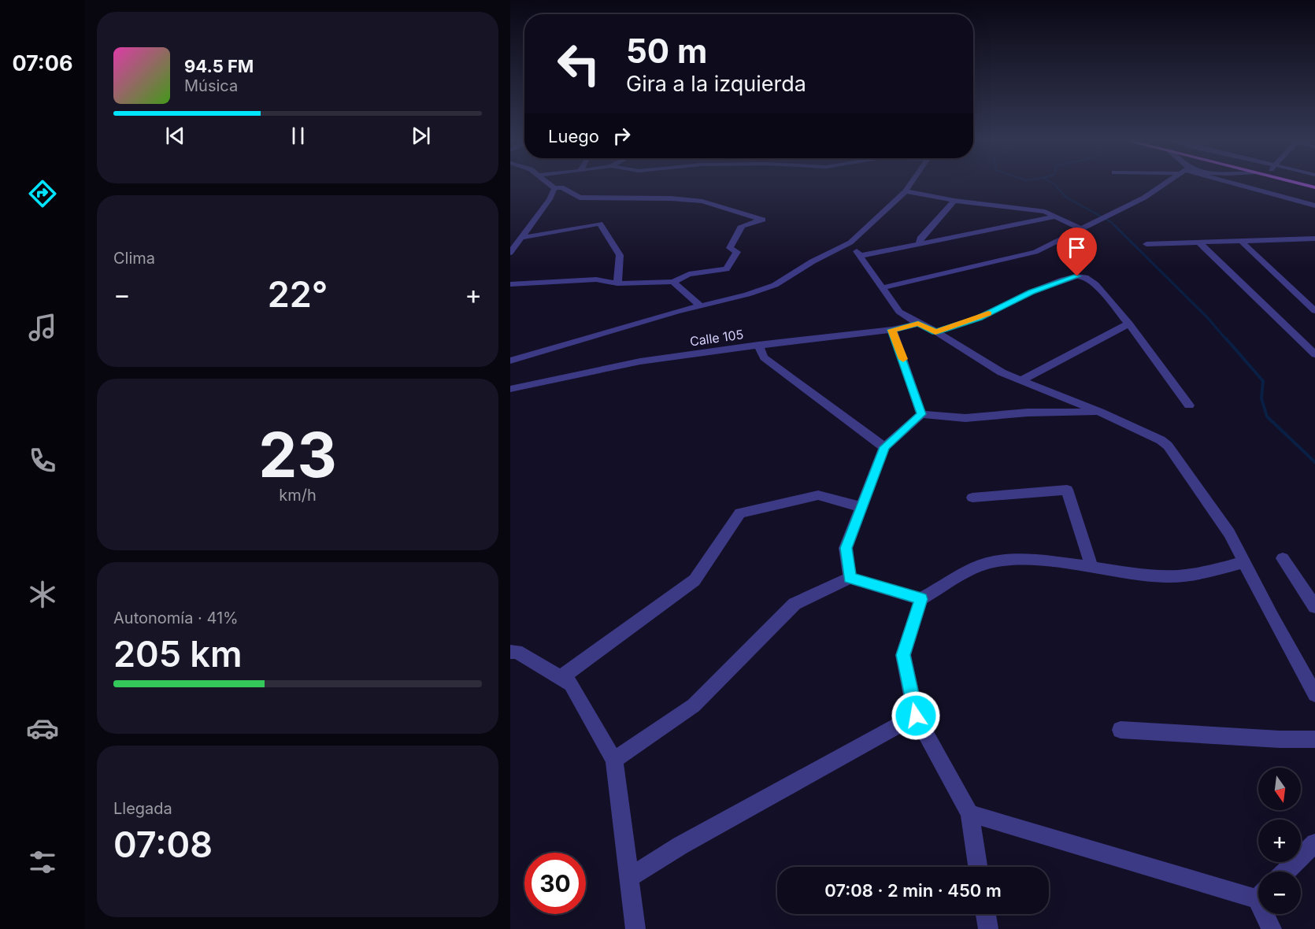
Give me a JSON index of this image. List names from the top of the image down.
{
  "streets": {
    "street": ["Calle 105"]
  },
  "north": "bottom",
  "page": {
    "tabs": "07:06",
    "turn": ["50 m", "Gira a la izquierda"],
    "song": ["94.5 FM", "Música"],
    "then": "Luego",
    "tile": [
      "Clima",
      ["23", "km/h"],
      ["Autonomía · 41%", "205 km"],
      ["Llegada", "07:08"]
    ],
    "heat": ["−", "22°", "+"],
    "map_buttons": ["+", "−"],
    "limit": "30",
    "trip": "07:08 · 2 min · 450 m"
  }
}
